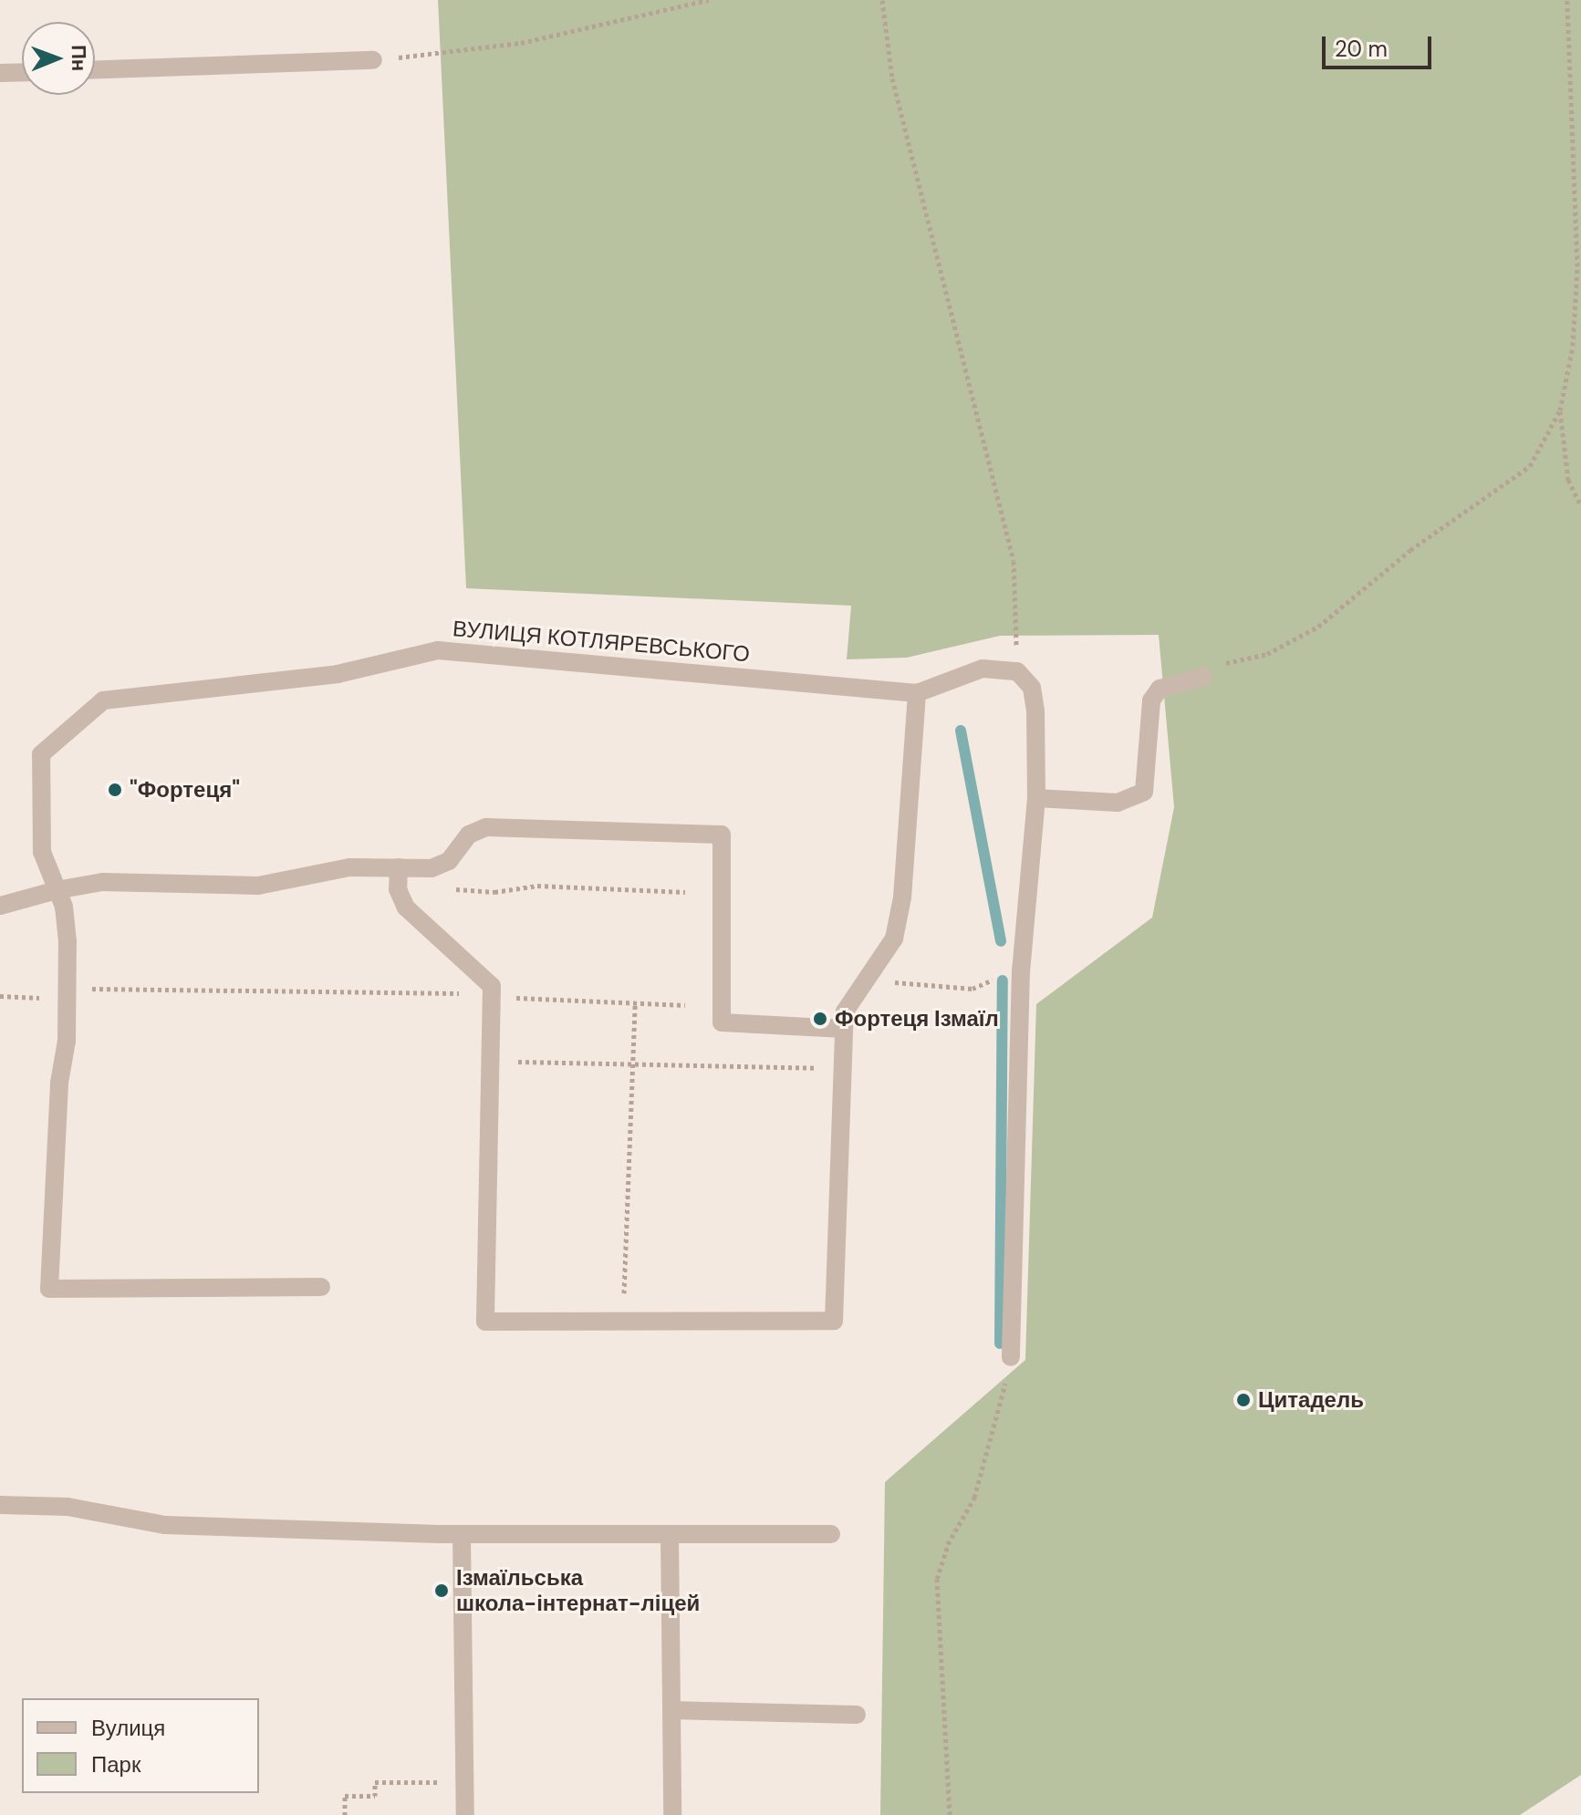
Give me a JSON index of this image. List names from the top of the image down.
{
  "streets": {
    "street": ["ВУЛИЦЯ КОТЛЯРЕВСЬКОГО"]
  },
  "places": [
    "\"Фортеця\"",
    "Фортеця Ізмаїл",
    "Цитадель",
    "Ізмаїльська школа-інтернат-ліцей"
  ],
  "legend": ["Вулиця", "Парк"],
  "scale_bar": "20 m",
  "north": "right"
}
